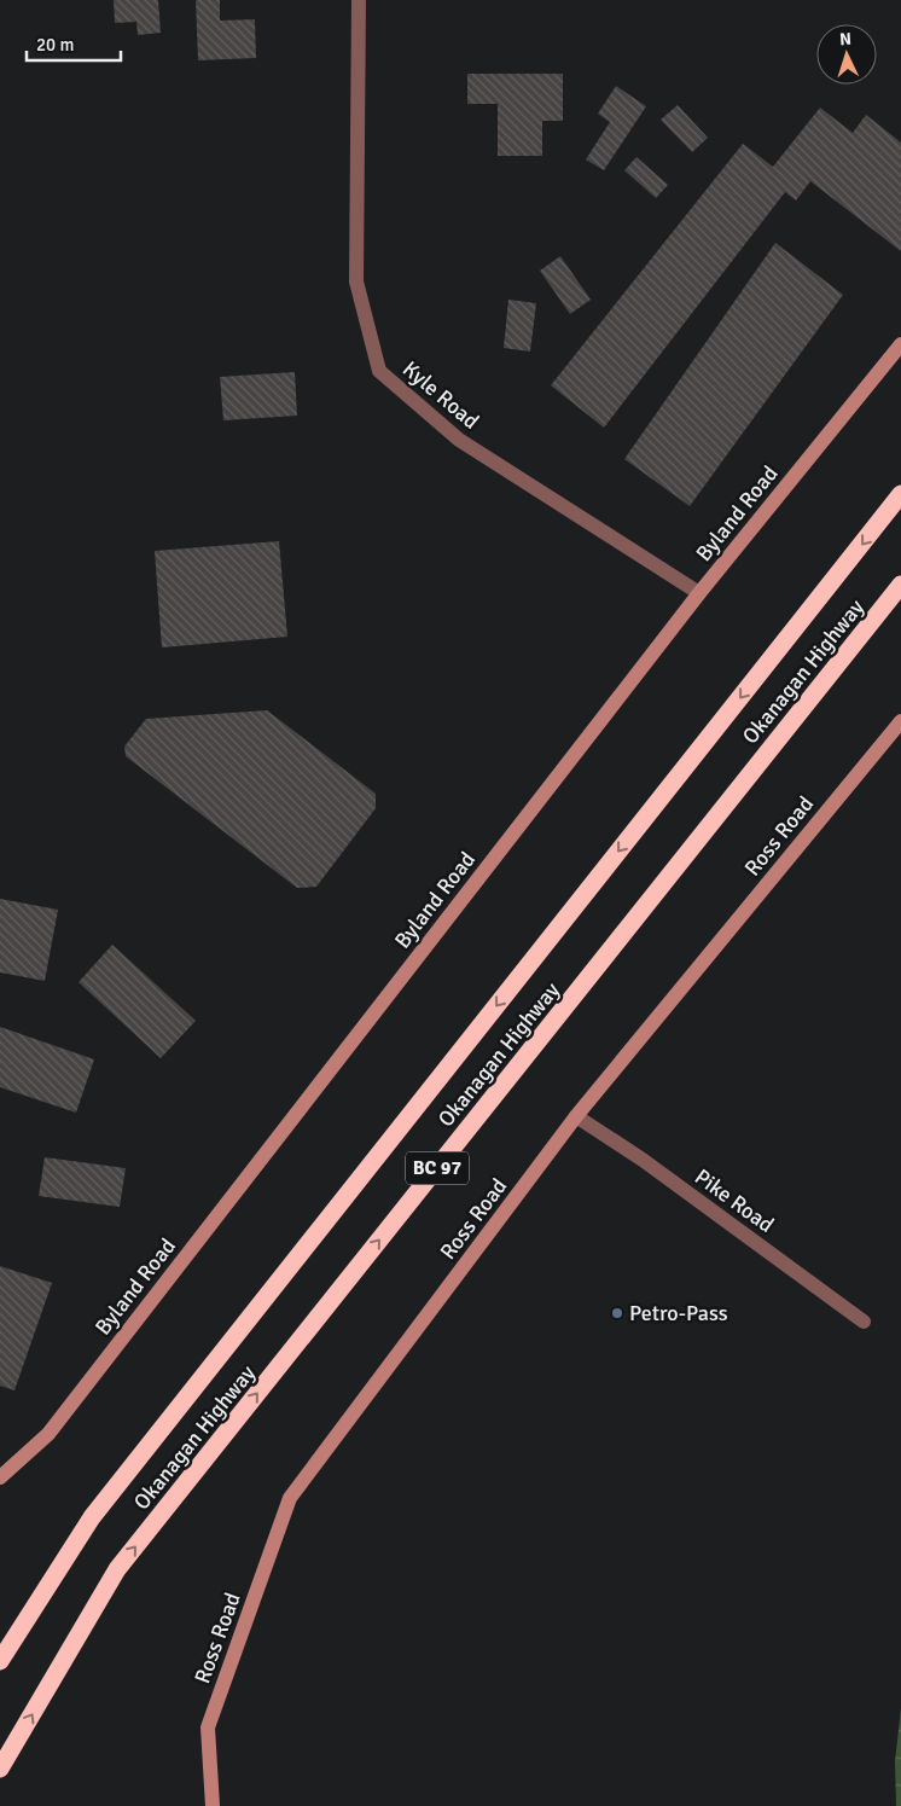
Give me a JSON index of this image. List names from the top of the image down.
{
  "streets": {
    "highway": ["Okanagan Highway", "BC 97"],
    "street": [
      "Kyle Road",
      "Byland Road",
      "Ross Road",
      "Pike Road"
    ]
  },
  "crossings": [
    ["Kyle Road", "Byland Road"],
    ["Ross Road", "Pike Road"]
  ],
  "places": ["Petro-Pass"],
  "scale_bar": "20 m",
  "north": "top"
}
